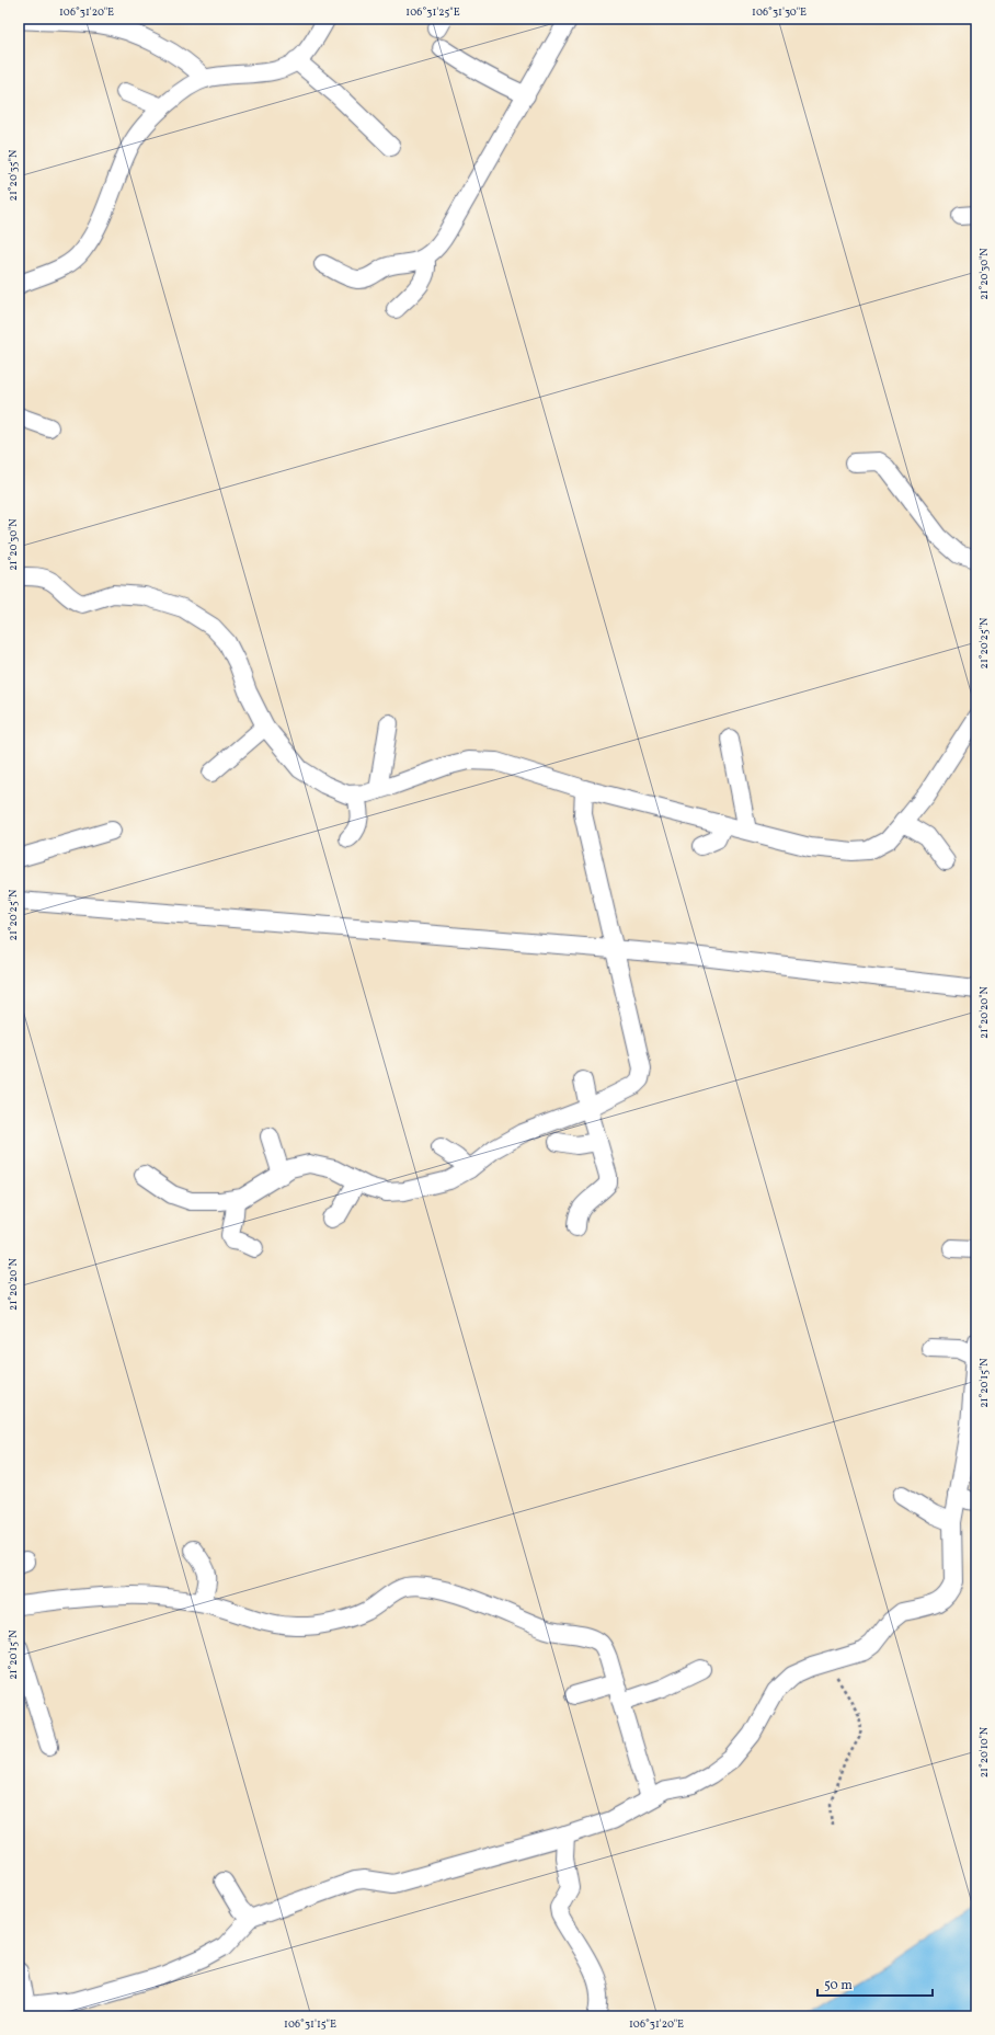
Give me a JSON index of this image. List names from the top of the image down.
{
  "scale_bar": "50 m",
  "coordinates": [
    "106°31'20\"E",
    "106°31'25\"E",
    "106°31'30\"E",
    "21°20'35\"N",
    "21°20'30\"N",
    "21°20'25\"N",
    "21°20'20\"N",
    "21°20'15\"N",
    "21°20'10\"N",
    "106°31'15\"E"
  ]
}
